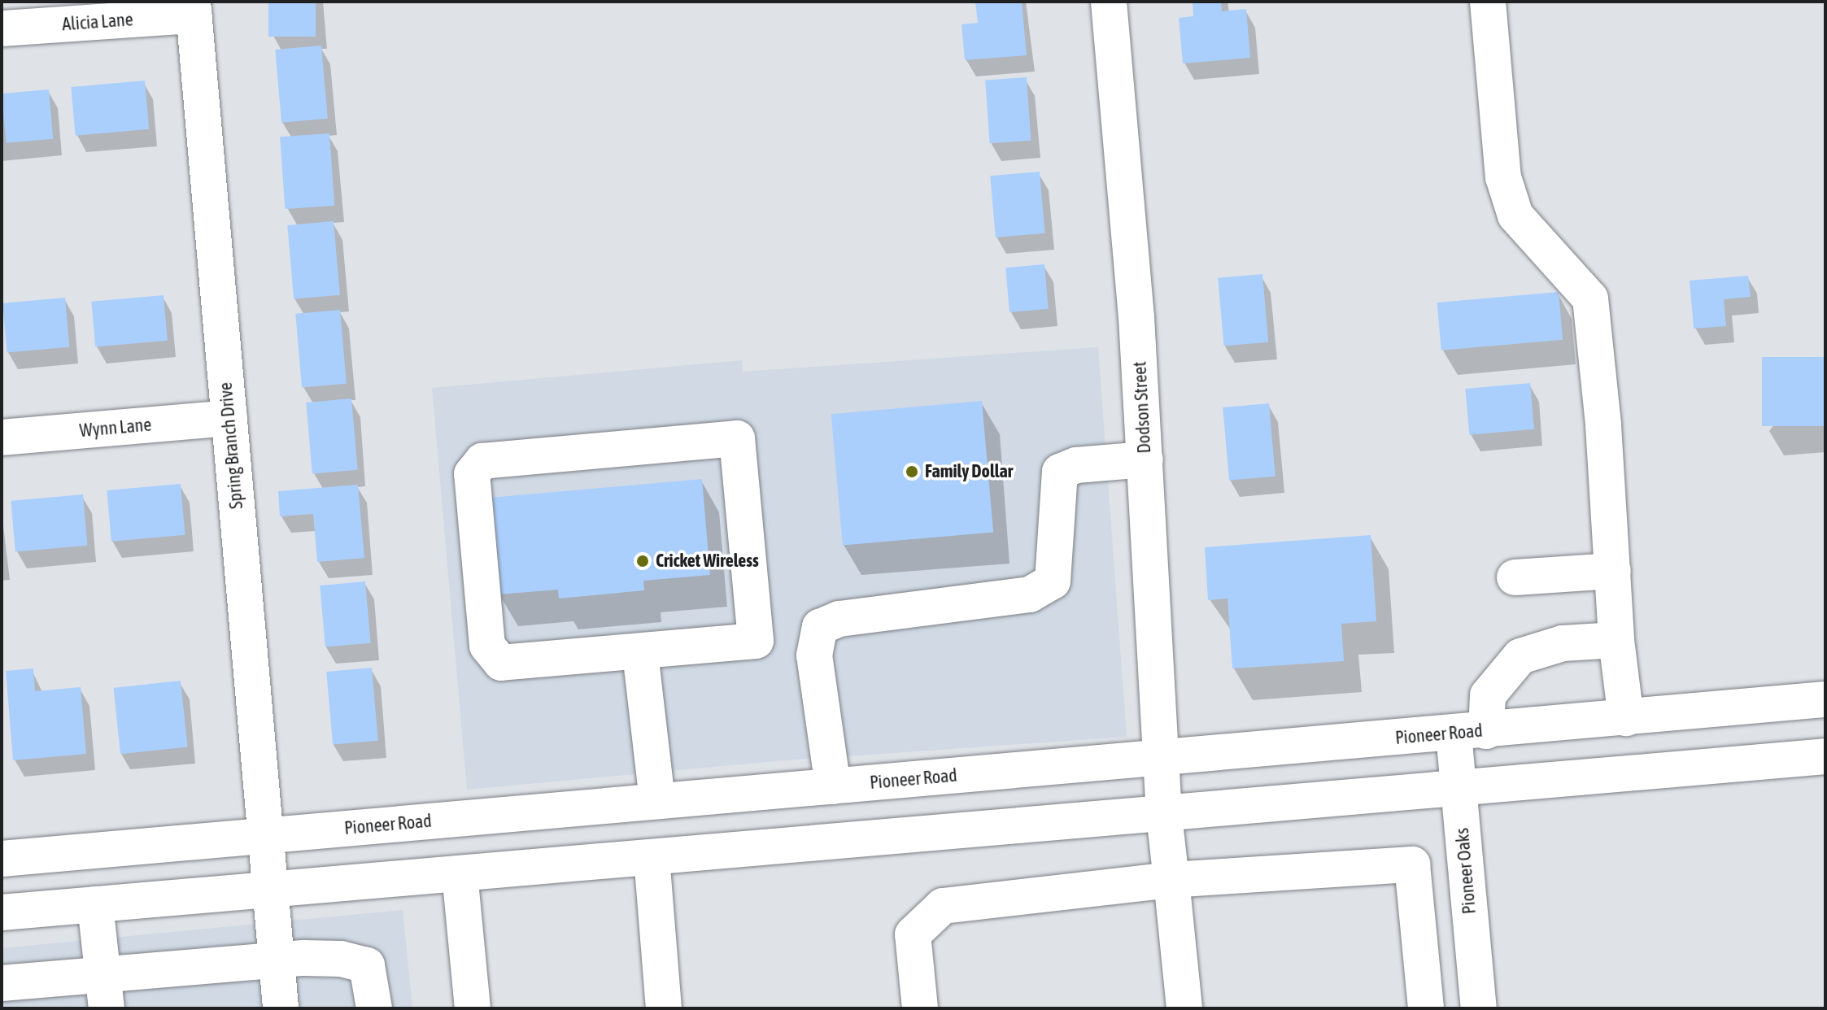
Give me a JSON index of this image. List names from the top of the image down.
{
  "streets": {
    "main road": [
      "Alicia Lane",
      "Dodson Street",
      "Wynn Lane",
      "Spring Branch Drive",
      "Pioneer Road",
      "Pioneer Oaks"
    ]
  },
  "crossings": [
    ["Alicia Lane", "Spring Branch Drive"],
    ["Dodson Street", "Pioneer Road"],
    ["Wynn Lane", "Spring Branch Drive"],
    ["Spring Branch Drive", "Pioneer Road"],
    ["Pioneer Road", "Pioneer Oaks"]
  ],
  "places": ["Family Dollar", "Cricket Wireless"]
}
